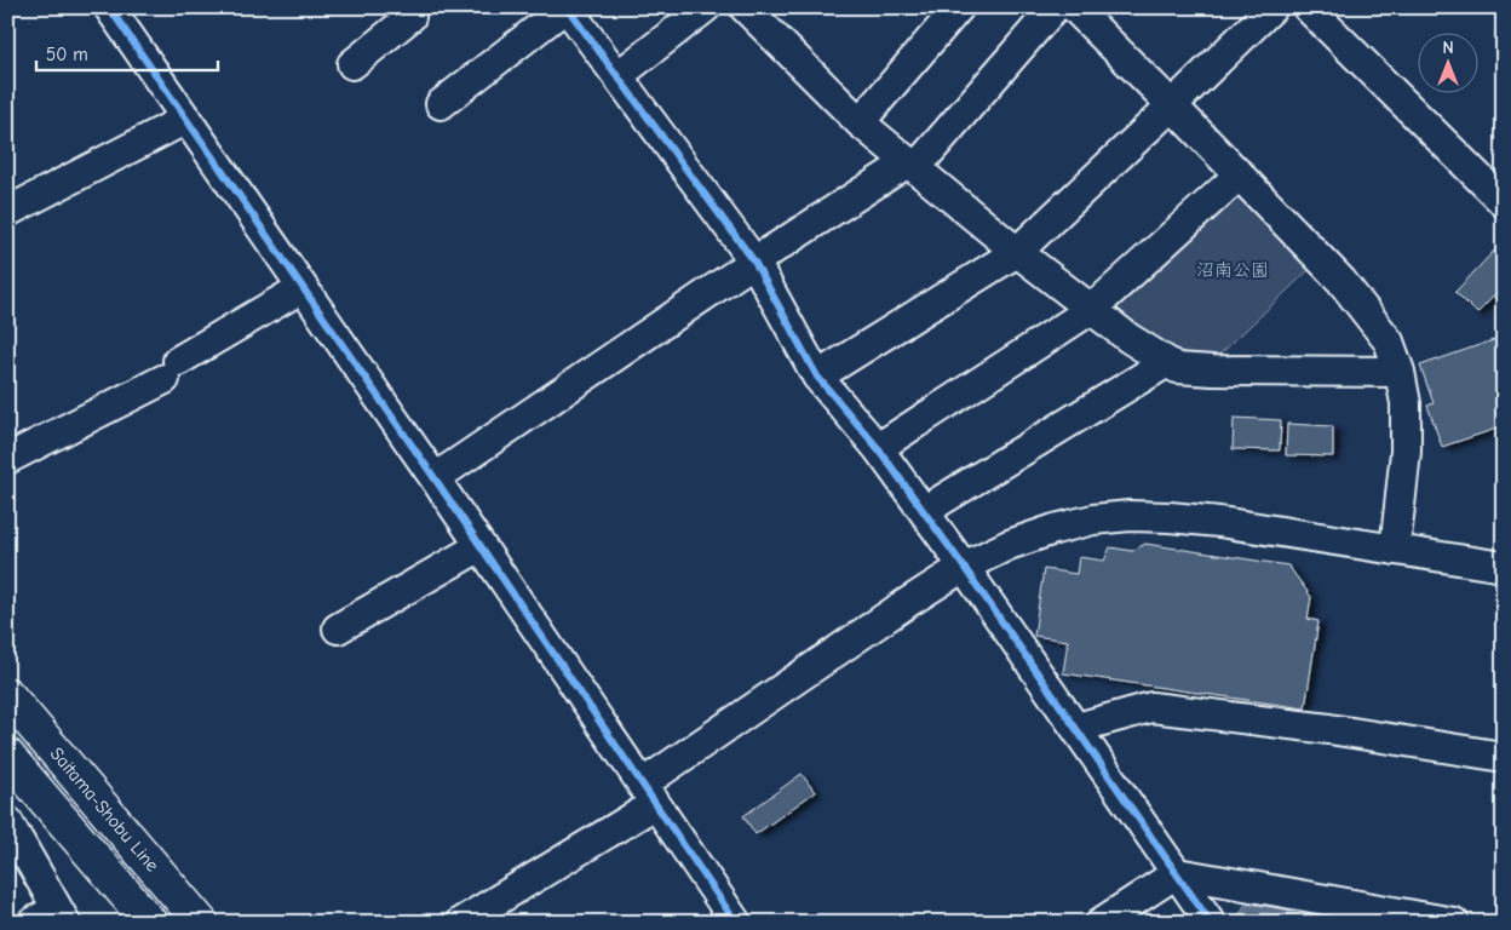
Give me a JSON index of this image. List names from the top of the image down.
{
  "streets": {
    "main road": ["Saitama-Shobu Line"]
  },
  "parks": ["沼南公園"],
  "scale_bar": "50 m",
  "north": "top"
}
